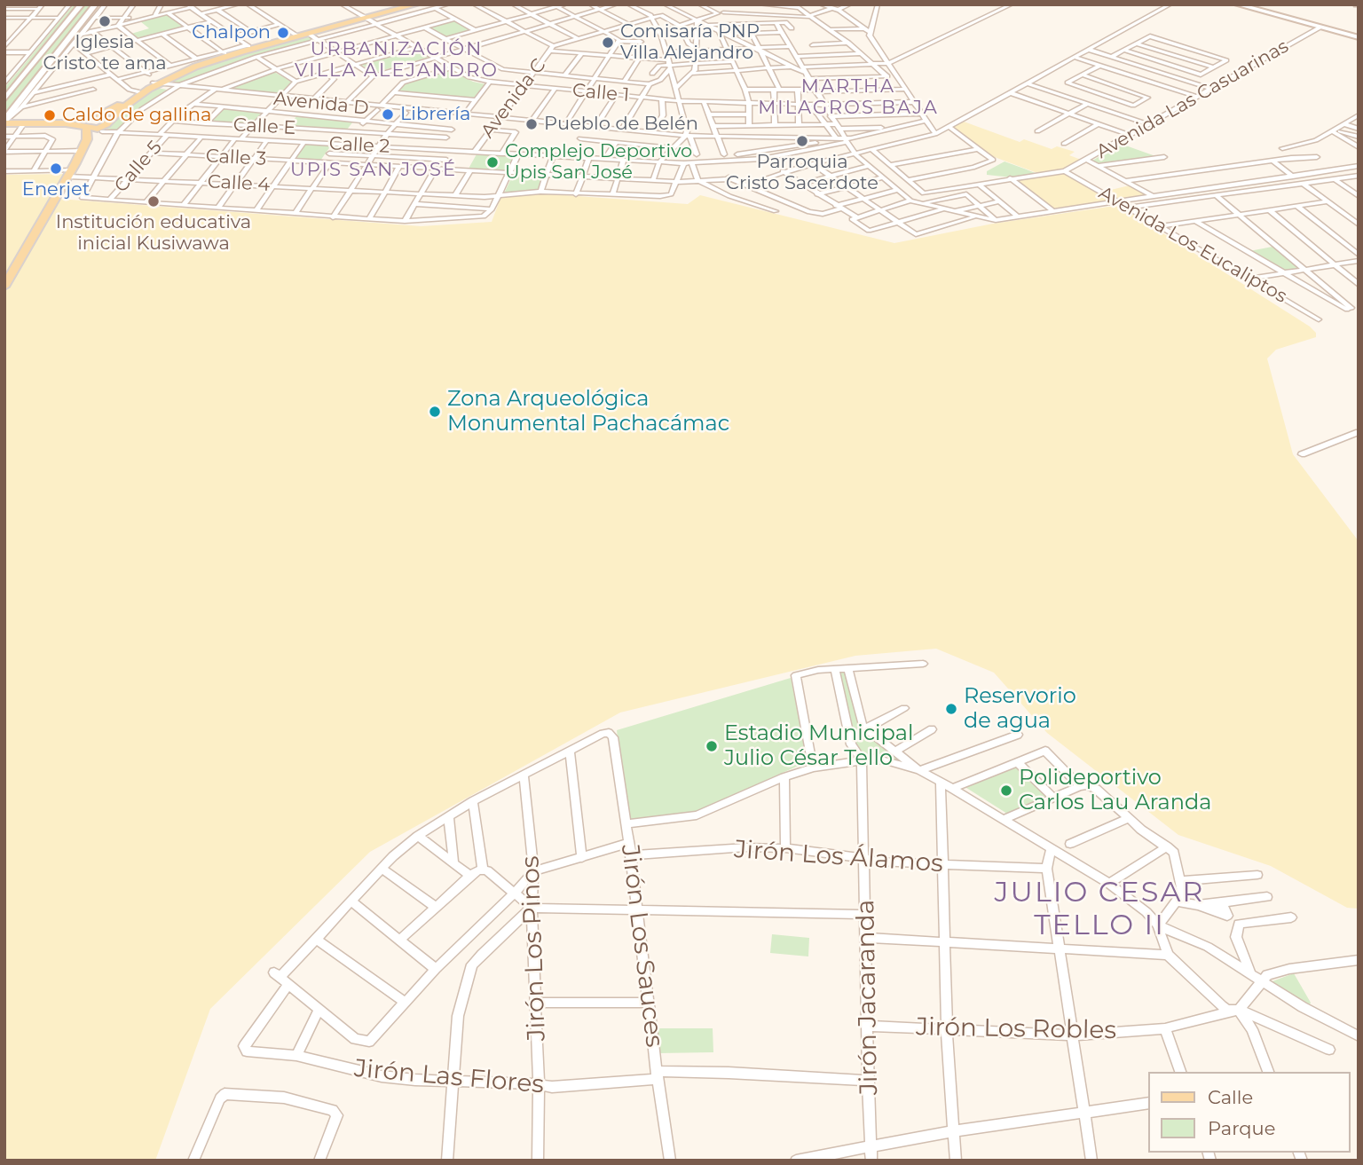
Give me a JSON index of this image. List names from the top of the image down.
{
  "streets": {
    "street": [
      "Calle 1",
      "Avenida C",
      "Avenida Las Casuarinas",
      "Avenida D",
      "Calle E",
      "Calle 2",
      "Calle 3",
      "Calle 5",
      "Calle 4",
      "Avenida Los Eucaliptos",
      "Jirón Los Álamos",
      "Jirón Los Sauces",
      "Jirón Los Pinos",
      "Jirón Jacaranda",
      "Jirón Los Robles",
      "Jirón Las Flores"
    ]
  },
  "crossings": [
    ["Calle 1", "Avenida C"],
    ["Avenida C", "Avenida D"],
    ["Avenida C", "Calle 2"],
    ["Avenida Las Casuarinas", "Avenida Los Eucaliptos"],
    ["Avenida D", "Calle 5"],
    ["Calle E", "Calle 5"],
    ["Calle 2", "Calle 5"],
    ["Calle 3", "Calle 5"],
    ["Calle 3", "Calle 4"],
    ["Calle 5", "Calle 4"],
    ["Jirón Los Álamos", "Jirón Los Sauces"],
    ["Jirón Los Álamos", "Jirón Jacaranda"],
    ["Jirón Los Sauces", "Jirón Las Flores"],
    ["Jirón Los Pinos", "Jirón Las Flores"],
    ["Jirón Jacaranda", "Jirón Los Robles"],
    ["Jirón Jacaranda", "Jirón Las Flores"]
  ],
  "districts": [
    "URBANIZACIÓN VILLA ALEJANDRO",
    "MARTHA MILAGROS BAJA",
    "UPIS SAN JOSÉ",
    "JULIO CESAR TELLO II"
  ],
  "places": [
    "Iglesia Cristo te ama",
    "Chalpon",
    "Comisaría PNP Villa Alejandro",
    "Librería",
    "Caldo de gallina",
    "Pueblo de Belén",
    "Parroquia Cristo Sacerdote",
    "Complejo Deportivo Upis San José",
    "Enerjet",
    "Institución educativa inicial Kusiwawa",
    "Zona Arqueológica Monumental Pachacámac",
    "Reservorio de agua",
    "Estadio Municipal Julio César Tello",
    "Polideportivo Carlos Lau Aranda"
  ],
  "legend": ["Calle", "Parque"]
}
